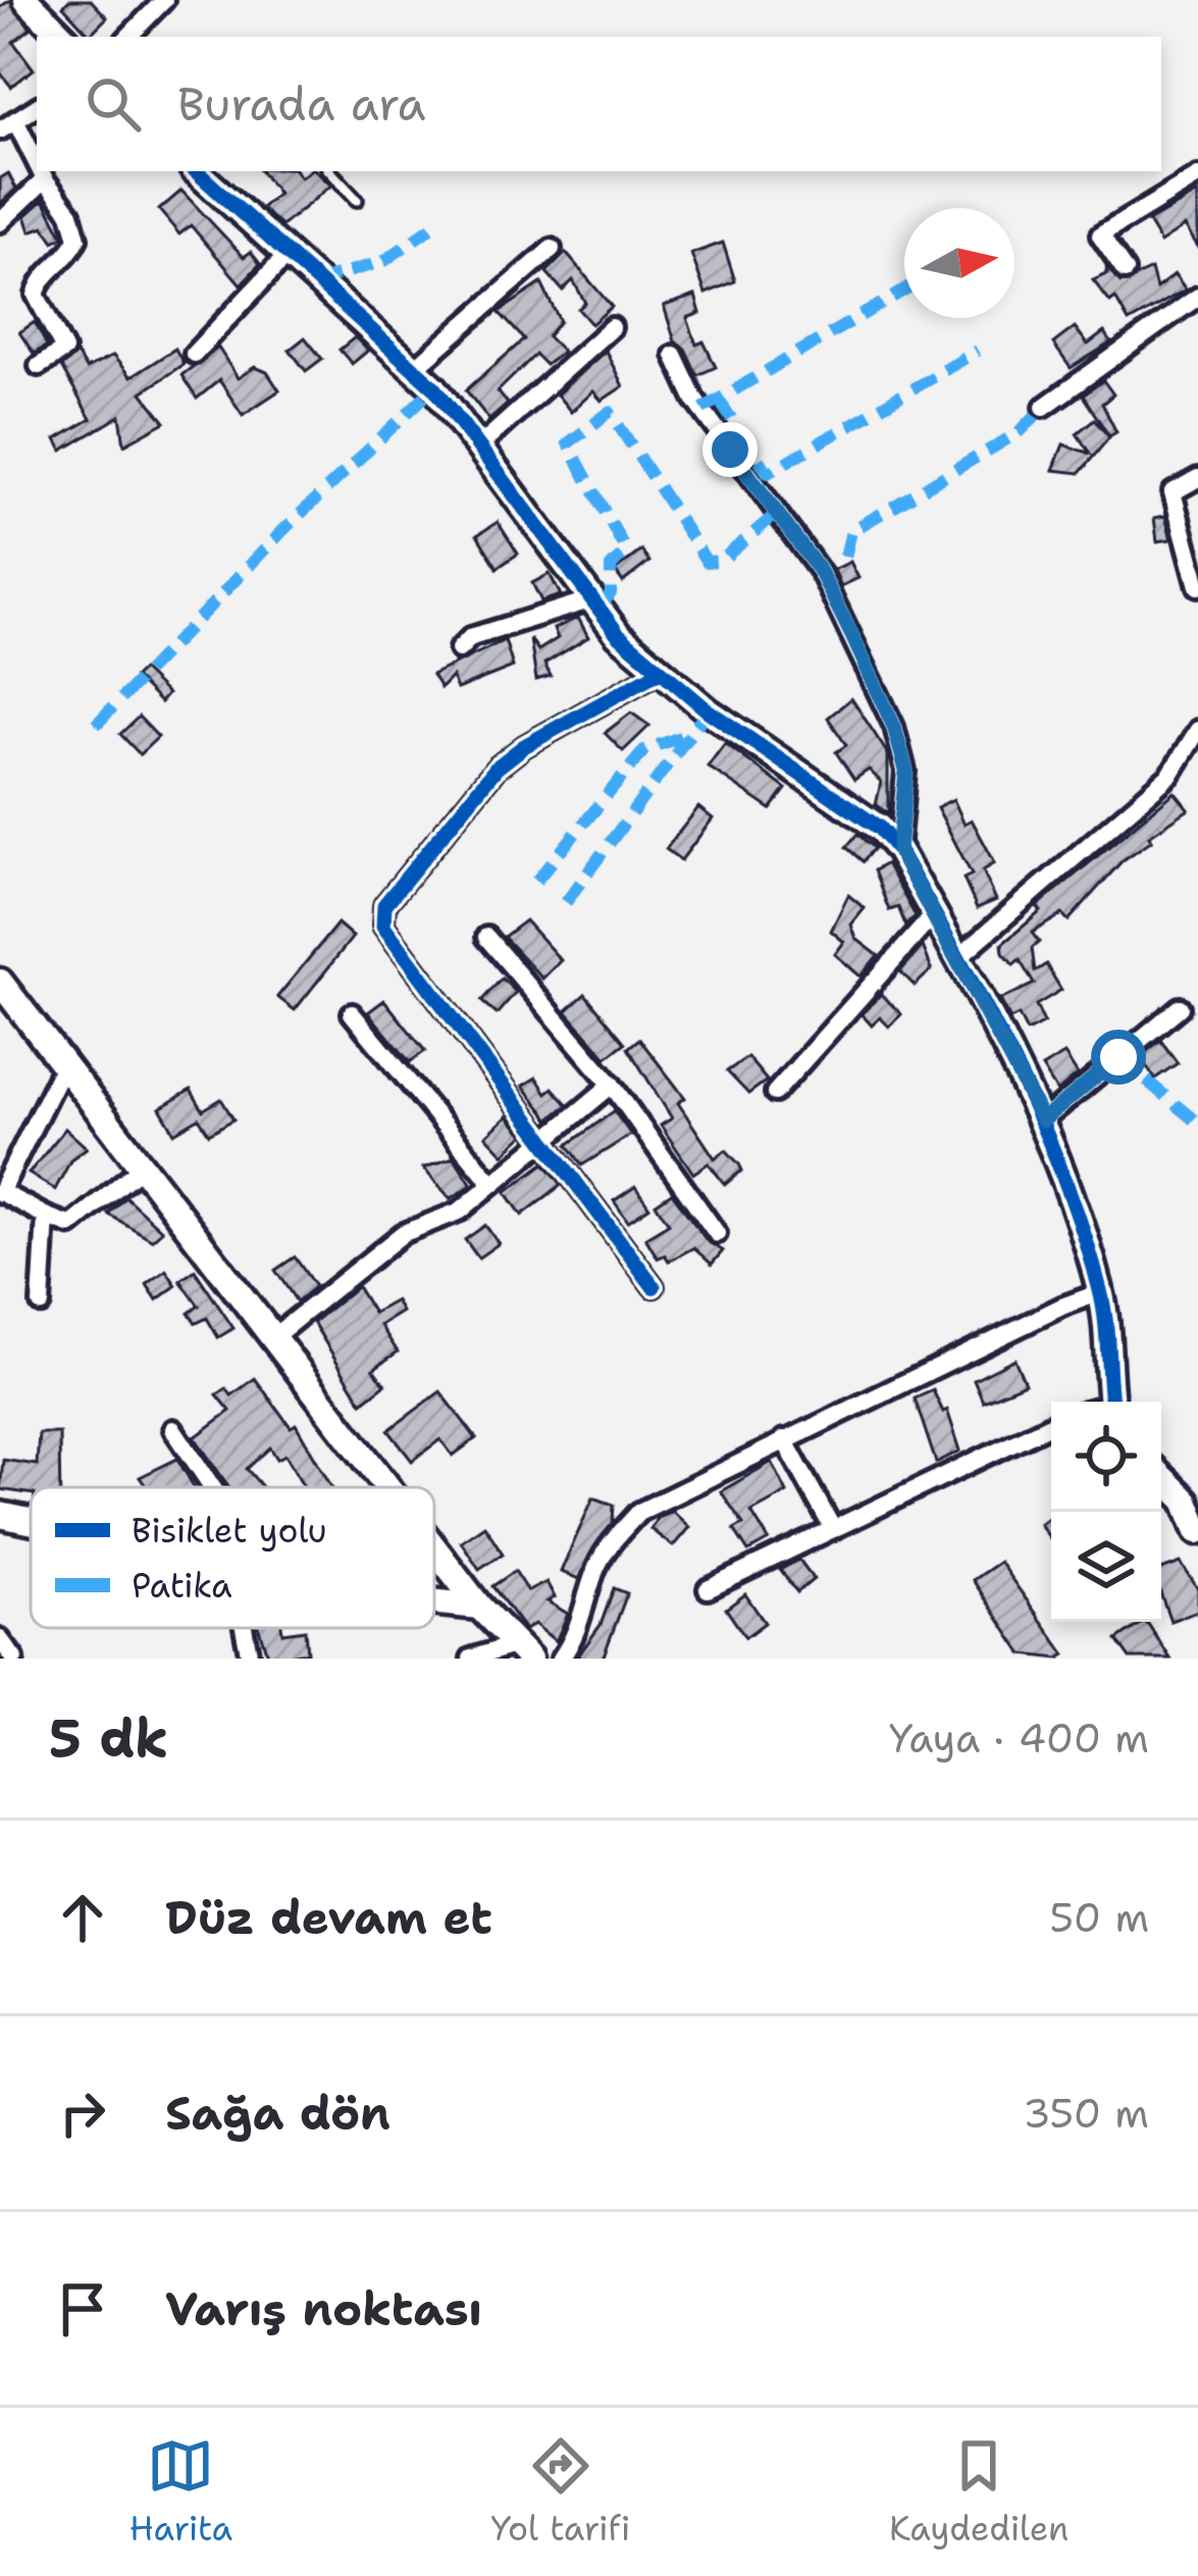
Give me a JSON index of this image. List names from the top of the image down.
{
  "legend": ["Bisiklet yolu", "Patika"],
  "north": "right",
  "page": {
    "search": "Burada ara",
    "heading": ["5 dk", "Yaya · 400 m"],
    "list": [
      ["Düz devam et", "50 m"],
      ["Sağa dön", "350 m"],
      "Varış noktası"
    ],
    "nav": ["Harita", "Yol tarifi", "Kaydedilen"]
  }
}
